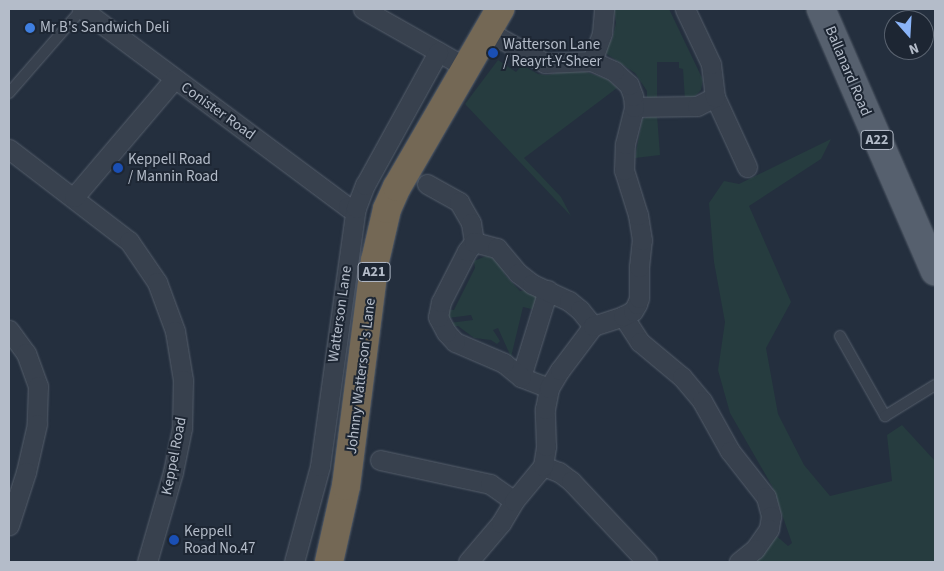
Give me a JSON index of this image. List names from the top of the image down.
{
  "streets": {
    "highway": ["A21", "Johnny Watterson's Lane"],
    "main road": ["Ballanard Road", "A22"],
    "street": ["Conister Road", "Watterson Lane", "Keppel Road"]
  },
  "crossings": [
    ["Conister Road", "Watterson Lane"]
  ],
  "places": [
    "Mr B's Sandwich Deli",
    "Watterson Lane / Reayrt-Y-Sheer",
    "Keppell Road / Mannin Road",
    "Keppell Road No.47"
  ],
  "north": "bottom"
}
